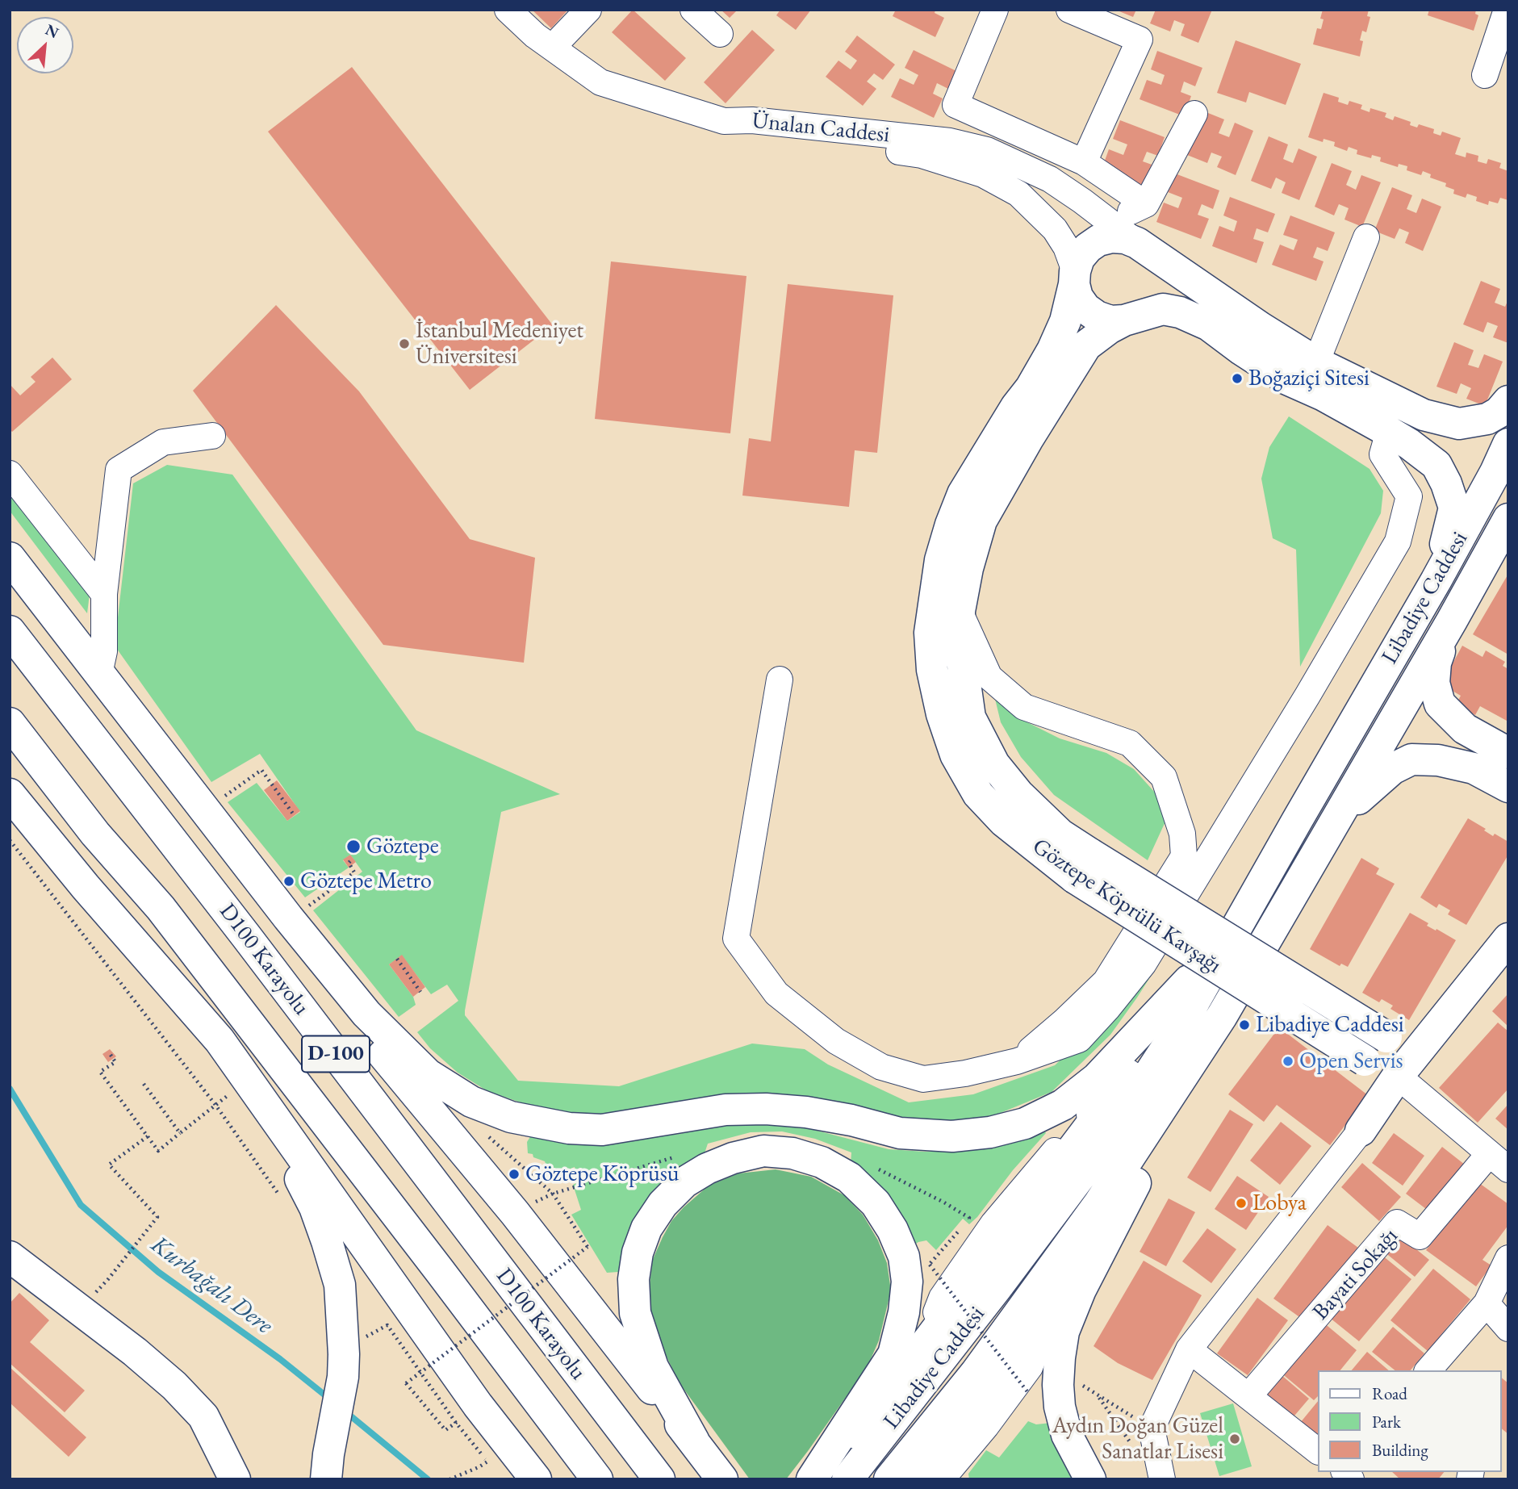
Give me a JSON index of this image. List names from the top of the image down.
{
  "streets": {
    "main road": [
      "Libadiye Caddesi",
      "Göztepe Köprülü Kavşağı",
      "D100 Karayolu",
      "D-100"
    ],
    "street": ["Ünalan Caddesi", "Bayati Sokağı"]
  },
  "crossings": [
    ["Ünalan Caddesi", "Göztepe Köprülü Kavşağı"]
  ],
  "water": ["Kurbağalı Dere"],
  "places": [
    "İstanbul Medeniyet Üniversitesi",
    "Boğaziçi Sitesi",
    "Göztepe",
    "Göztepe Metro",
    "Libadiye Caddesi",
    "Open Servis",
    "Göztepe Köprüsü",
    "Lobya",
    "Aydın Doğan Güzel Sanatlar Lisesi"
  ],
  "legend": ["Road", "Park", "Building"],
  "north": "top right"
}
